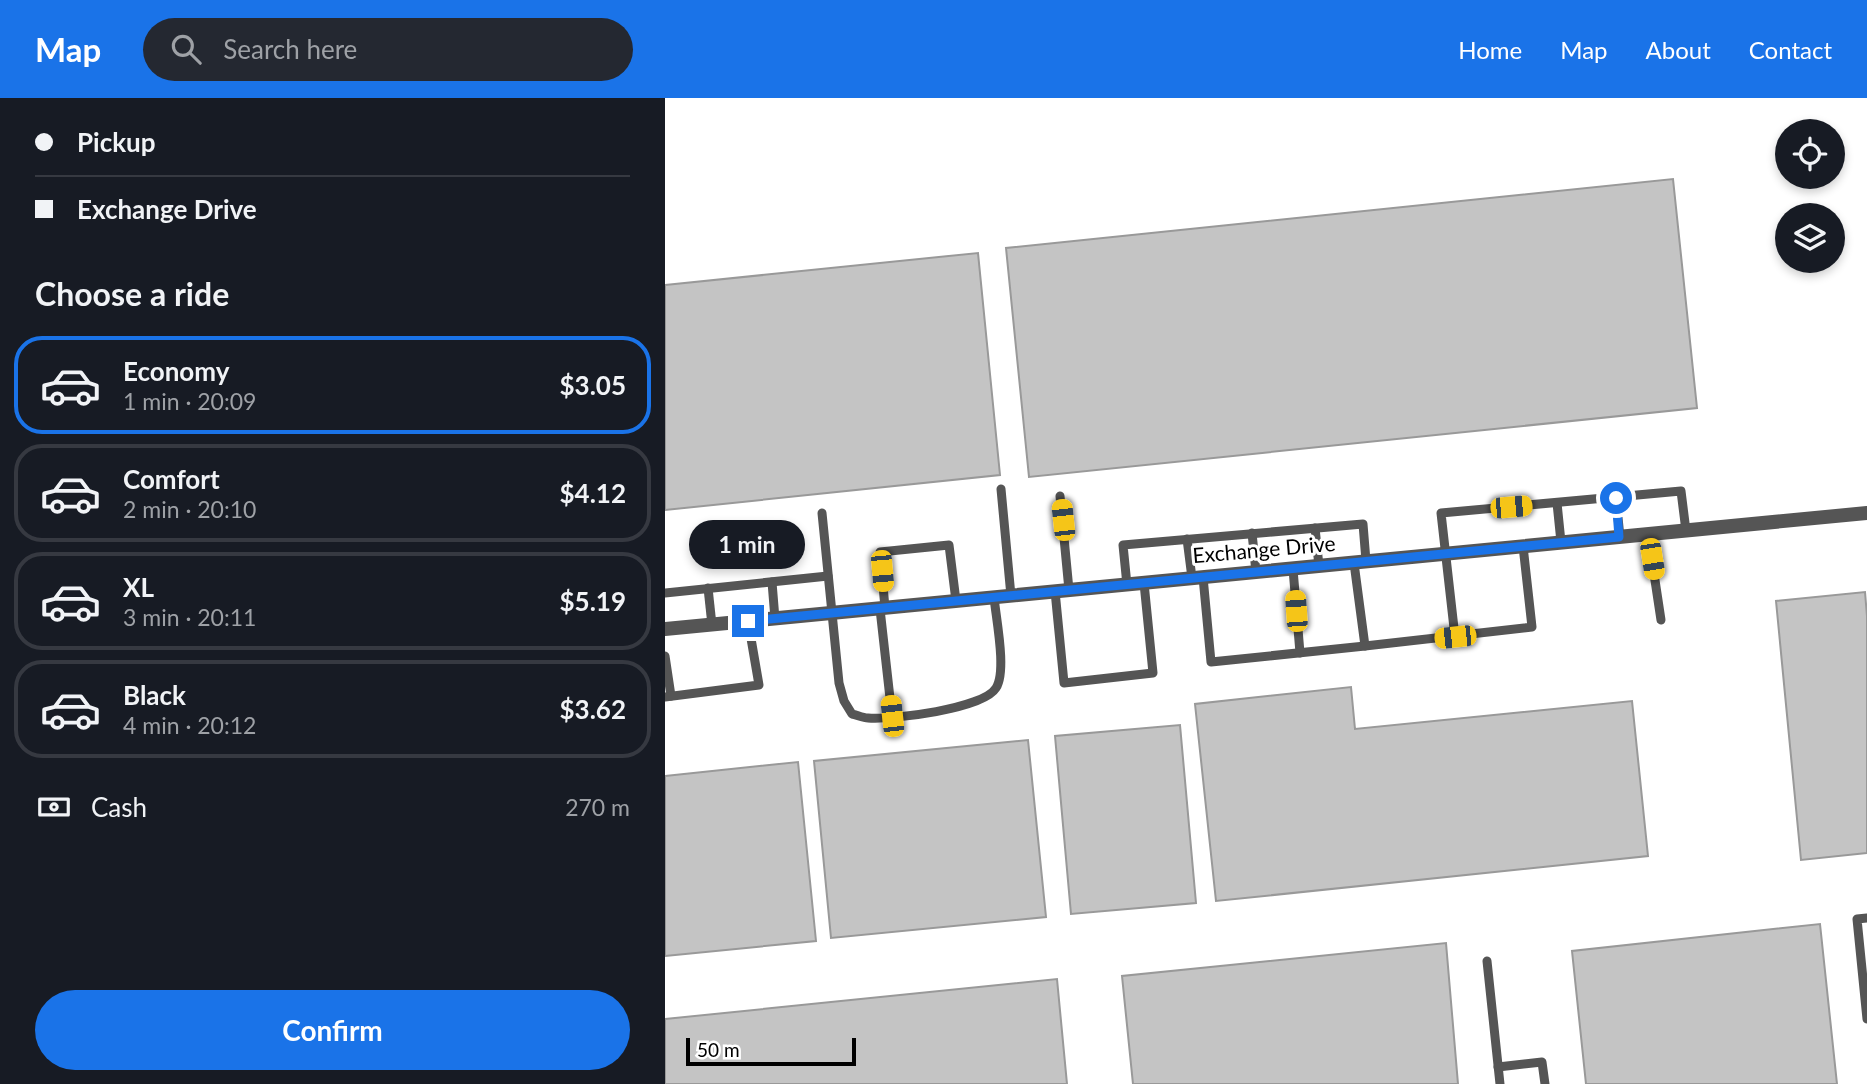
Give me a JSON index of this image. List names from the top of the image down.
{
  "streets": {
    "street": ["Exchange Drive"]
  },
  "scale_bar": "50 m",
  "page": {
    "header": "Map",
    "search": "Search here",
    "nav": [
      "Home",
      "Map",
      "About",
      "Contact"
    ],
    "banner": ["Pickup", "Exchange Drive"],
    "heading": "Choose a ride",
    "list": [
      {
        "name": "Economy",
        "note": "1 min · 20:09",
        "value": "$3.05"
      },
      {
        "name": "Comfort",
        "note": "2 min · 20:10",
        "value": "$4.12"
      },
      {
        "name": "XL",
        "note": "3 min · 20:11",
        "value": "$5.19"
      },
      {
        "name": "Black",
        "note": "4 min · 20:12",
        "value": "$3.62"
      }
    ],
    "bubble": "1 min",
    "pay": ["Cash", "270 m"],
    "buttons": "Confirm",
    "scale": "50 m"
  }
}
